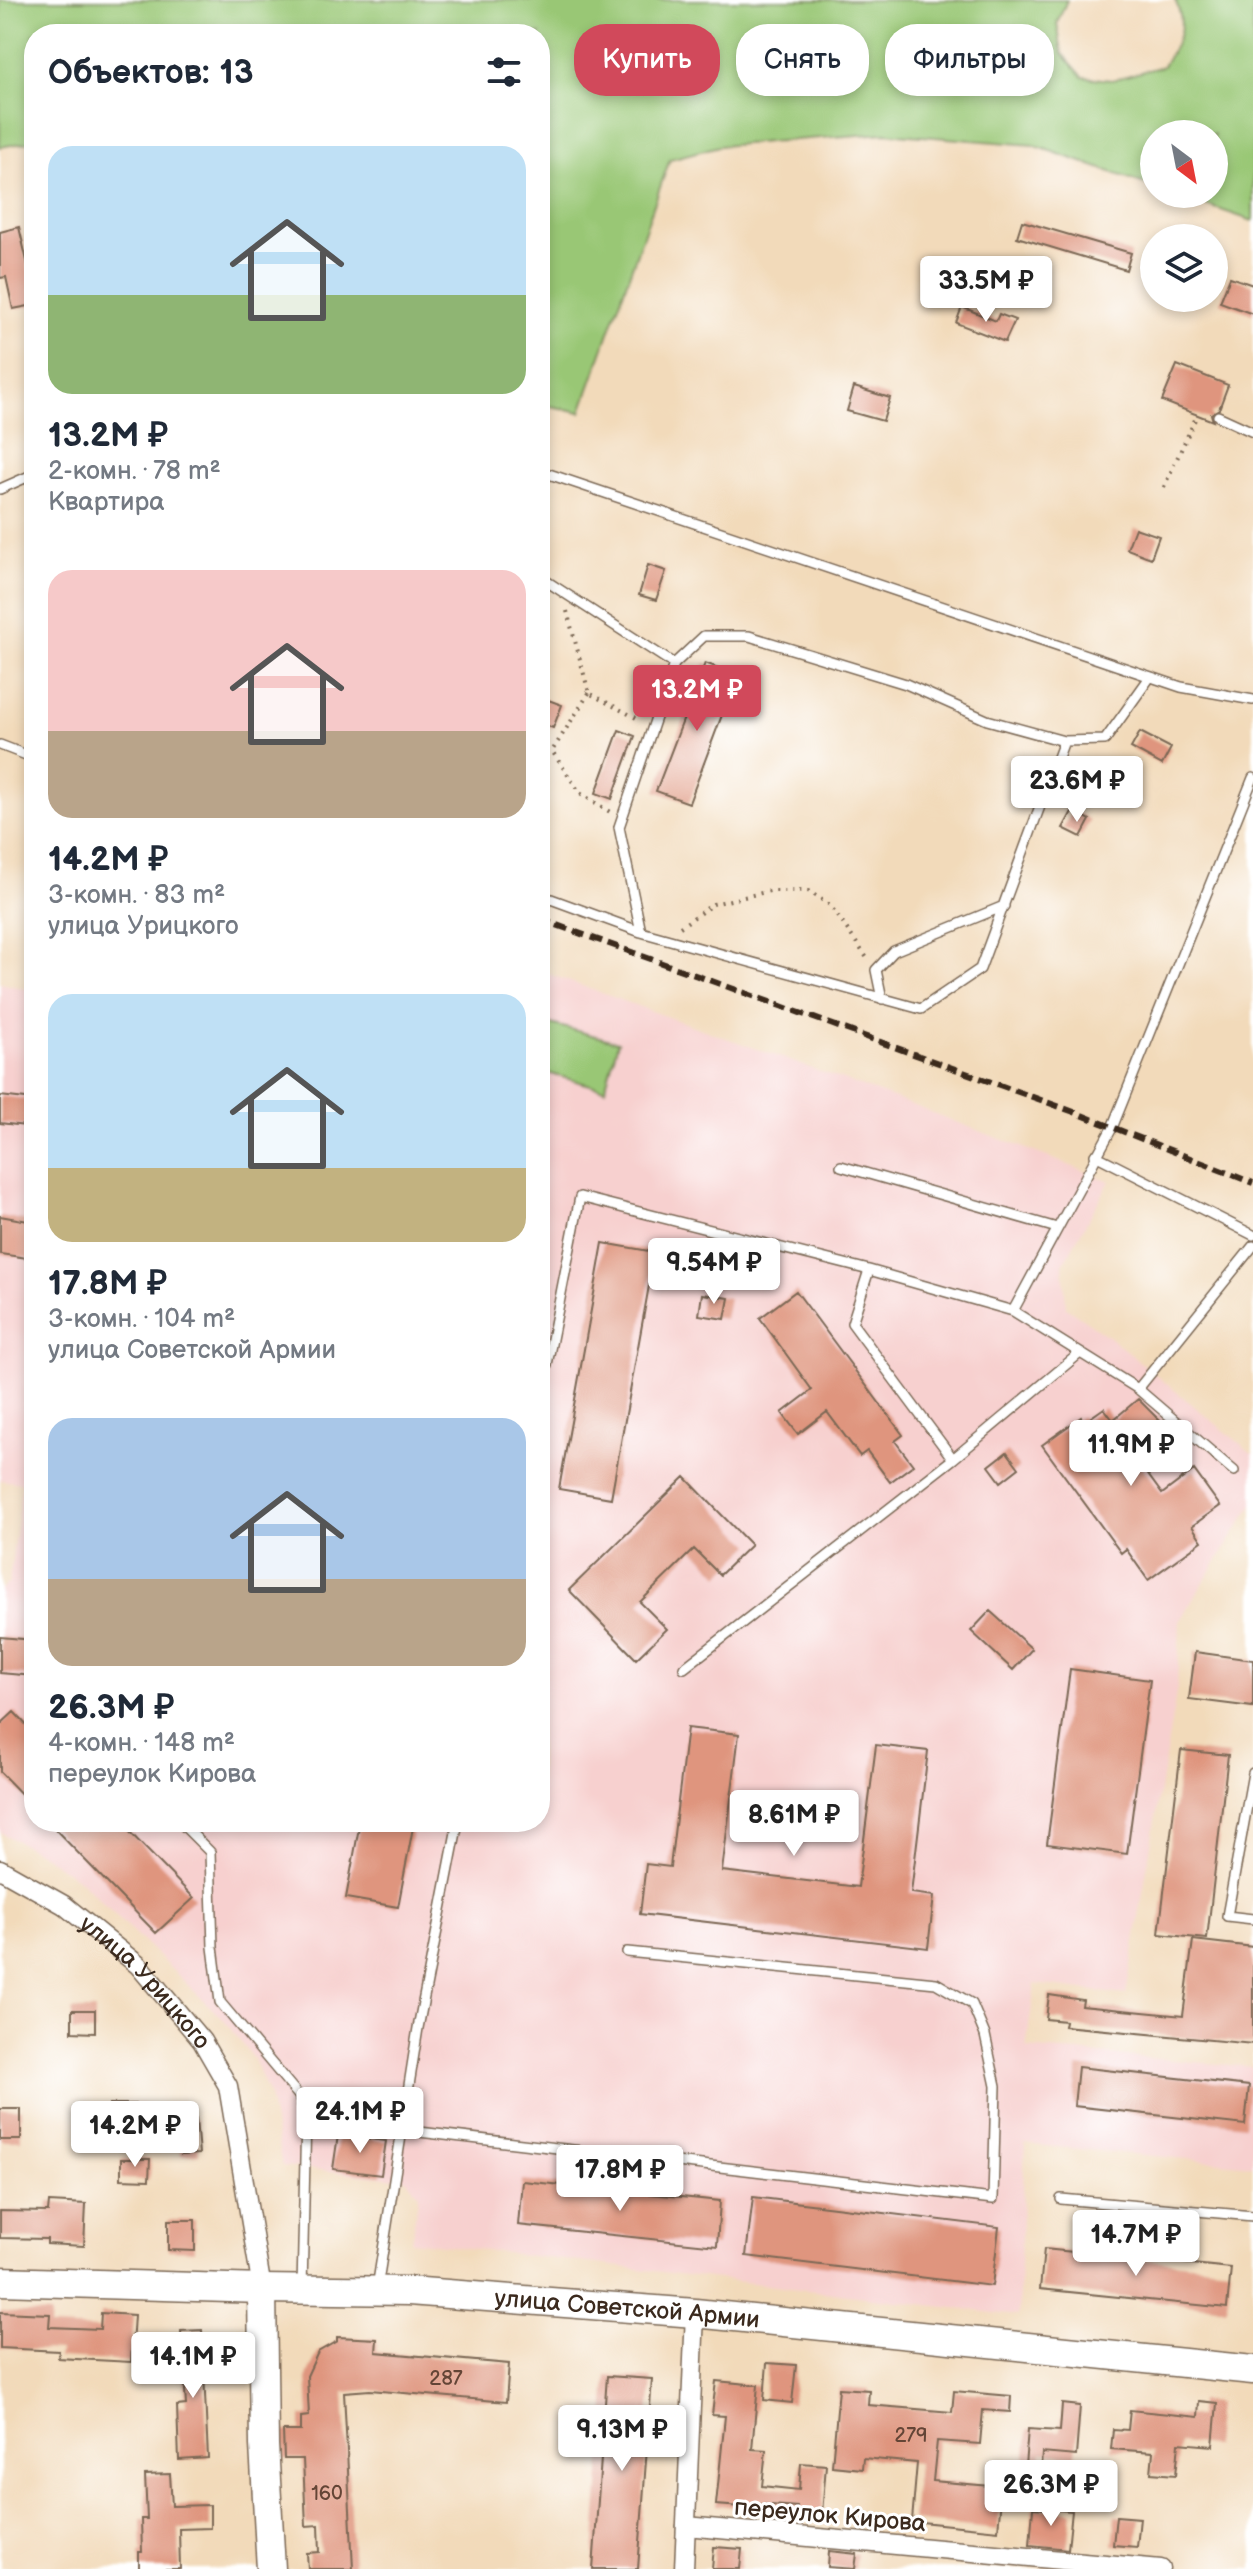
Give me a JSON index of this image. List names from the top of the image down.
{
  "streets": {
    "main road": ["улица Урицкого", "улица Советской Армии"],
    "street": ["переулок Кирова"]
  },
  "crossings": [
    ["улица Урицкого", "улица Советской Армии"]
  ],
  "house_numbers": ["287", "279", "160"],
  "north": "bottom right",
  "page": {
    "chip": ["Купить", "Снять", "Фильтры"],
    "heading": "Объектов: 13",
    "list": [
      {
        "name": "13.2M ₽",
        "note": "2-комн. · 78 m² · Квартира"
      },
      {
        "name": "14.2M ₽",
        "note": "3-комн. · 83 m² · улица Урицкого"
      },
      {
        "name": "17.8M ₽",
        "note": "3-комн. · 104 m² · улица Советской Армии"
      },
      {
        "name": "26.3M ₽",
        "note": "4-комн. · 148 m² · переулок Кирова"
      }
    ],
    "price": [
      "33.5M ₽",
      "13.2M ₽",
      "23.6M ₽",
      "9.54M ₽",
      "11.9M ₽",
      "8.61M ₽",
      "24.1M ₽",
      "14.2M ₽",
      "17.8M ₽",
      "14.7M ₽",
      "14.1M ₽",
      "9.13M ₽",
      "26.3M ₽"
    ]
  }
}
